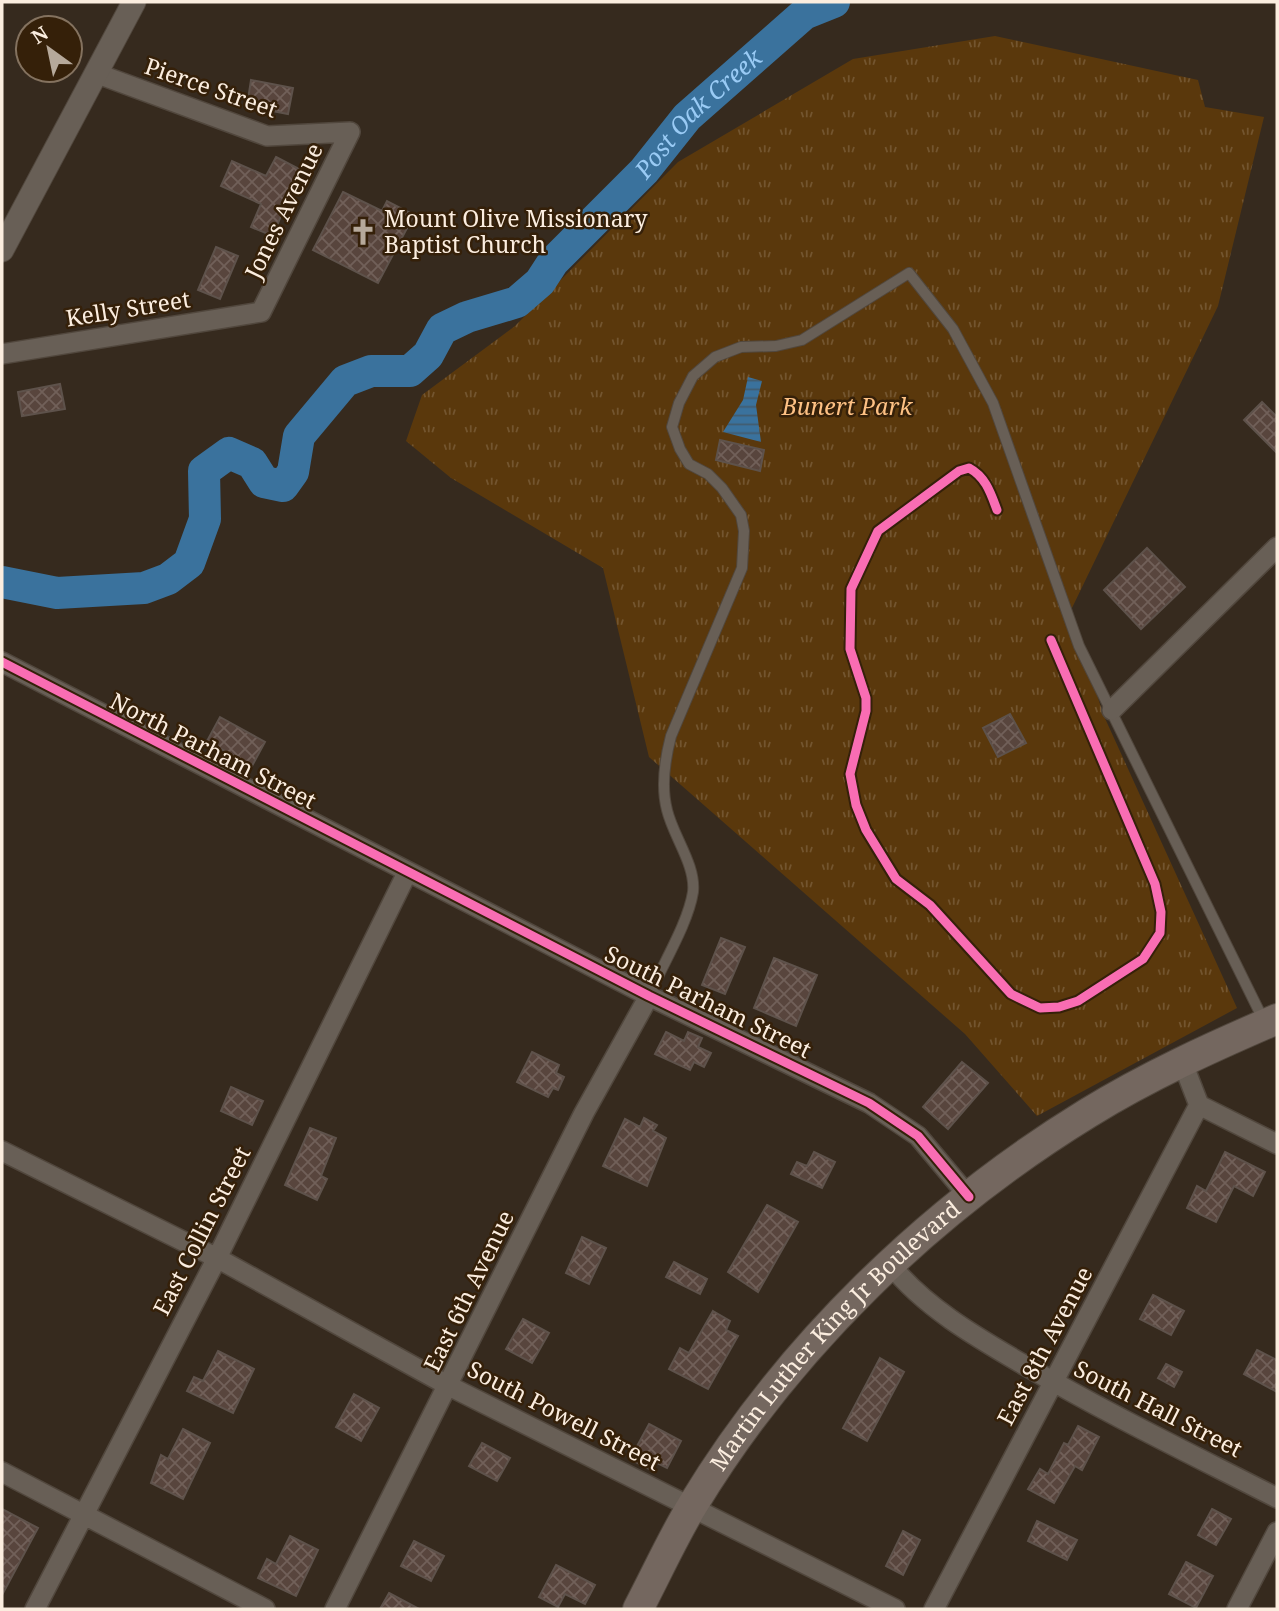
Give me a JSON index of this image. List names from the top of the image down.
{
  "streets": {
    "main road": ["Martin Luther King Jr Boulevard"],
    "street": [
      "Pierce Street",
      "Jones Avenue",
      "Kelly Street",
      "North Parham Street",
      "South Parham Street",
      "East Collin Street",
      "East 6th Avenue",
      "East 8th Avenue",
      "South Hall Street",
      "South Powell Street"
    ]
  },
  "crossings": [
    ["Pierce Street", "Jones Avenue"],
    ["Jones Avenue", "Kelly Street"],
    ["North Parham Street", "South Parham Street"],
    ["North Parham Street", "East Collin Street"],
    ["South Parham Street", "East Collin Street"],
    ["South Parham Street", "East 6th Avenue"],
    ["South Parham Street", "Martin Luther King Jr Boulevard"],
    ["East Collin Street", "South Powell Street"],
    ["East 6th Avenue", "South Powell Street"],
    ["Martin Luther King Jr Boulevard", "South Hall Street"],
    ["Martin Luther King Jr Boulevard", "South Powell Street"],
    ["East 8th Avenue", "South Hall Street"]
  ],
  "water": ["Post Oak Creek"],
  "parks": ["Bunert Park"],
  "places": {
    "church": ["Mount Olive Missionary Baptist Church"]
  },
  "north": "top left"
}
